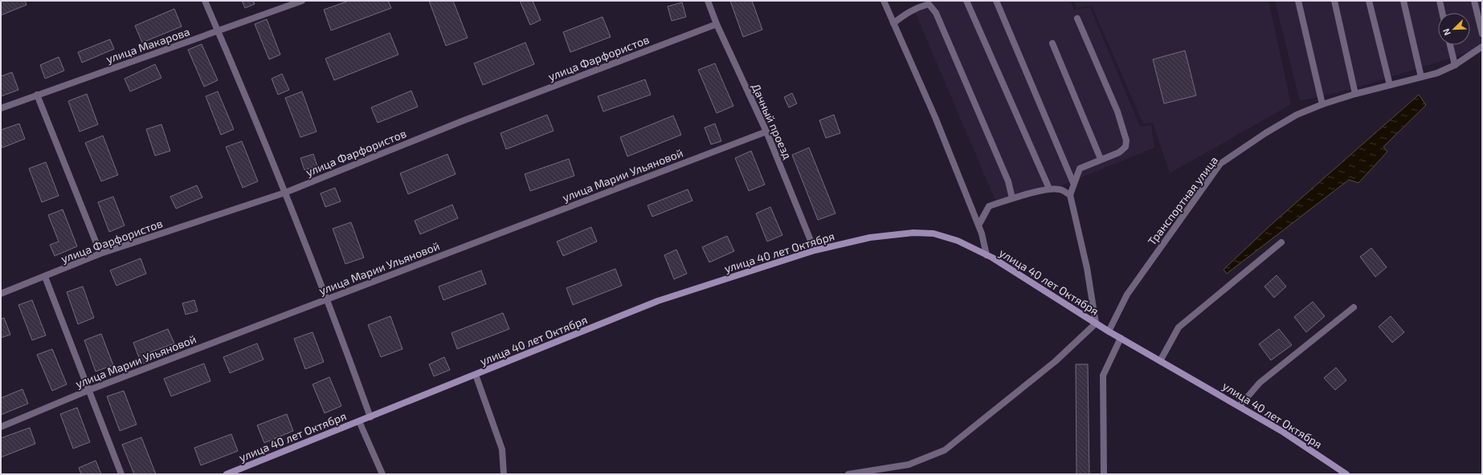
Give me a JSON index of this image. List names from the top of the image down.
{
  "streets": {
    "street": [
      "улица Макарова",
      "улица Фарфористов",
      "Дачный проезд",
      "улица Марии Ульяновой",
      "Транспортная улица",
      "улица 40 лет Октября"
    ]
  },
  "crossings": [
    ["улица Фарфористов", "Дачный проезд"],
    ["Дачный проезд", "улица Марии Ульяновой"],
    ["Дачный проезд", "улица 40 лет Октября"],
    ["Транспортная улица", "улица 40 лет Октября"]
  ],
  "north": "bottom left"
}
